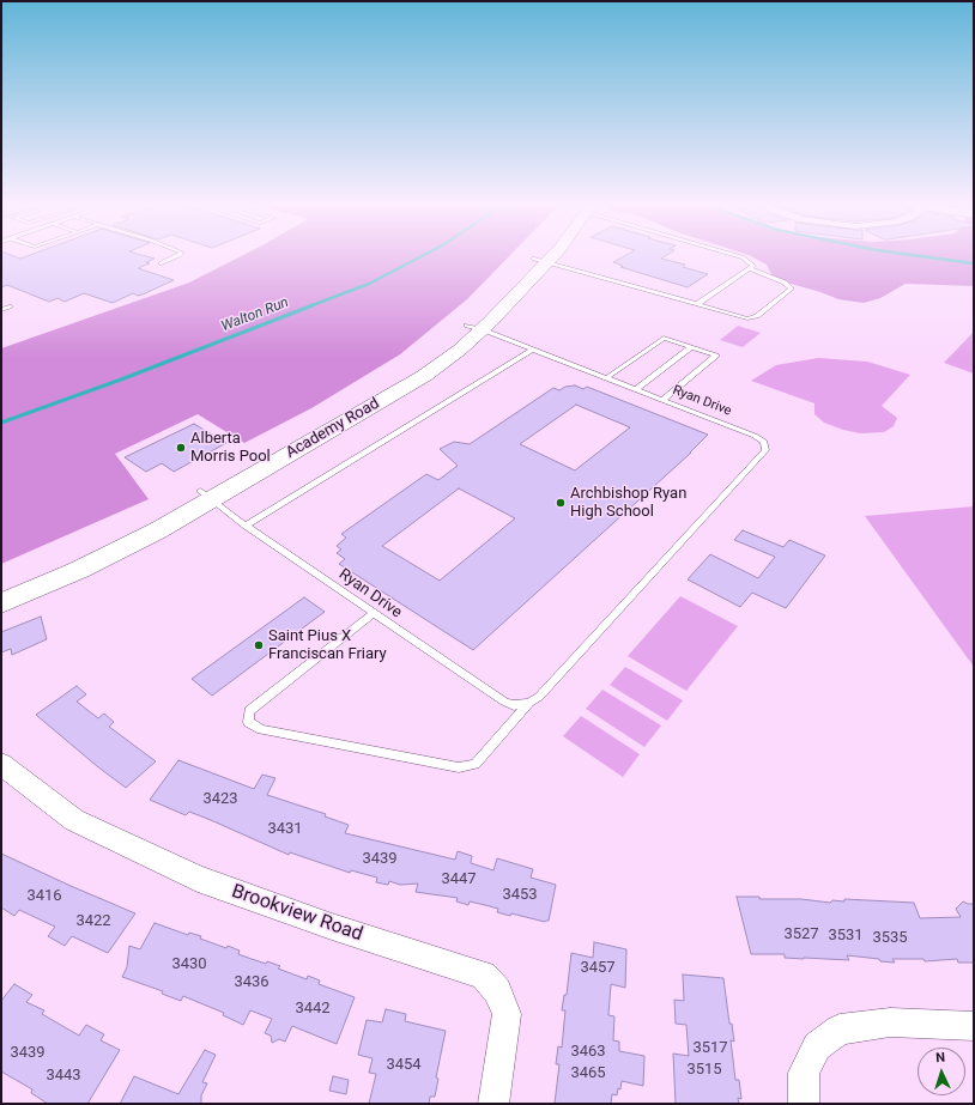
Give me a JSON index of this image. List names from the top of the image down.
{
  "streets": {
    "main road": ["Academy Road"],
    "street": ["Brookview Road"],
    "lane": ["Ryan Drive"]
  },
  "crossings": [
    ["Ryan Drive", "Academy Road"]
  ],
  "water": ["Walton Run"],
  "places": ["Alberta Morris Pool", "Archbishop Ryan High School", "Saint Pius X Franciscan Friary"],
  "house_numbers": [
    "3423",
    "3431",
    "3439",
    "3447",
    "3453",
    "3416",
    "3422",
    "3527",
    "3531",
    "3535",
    "3430",
    "3457",
    "3436",
    "3442",
    "3517",
    "3463",
    "3439",
    "3454",
    "3515",
    "3465",
    "3443"
  ],
  "north": "top"
}
